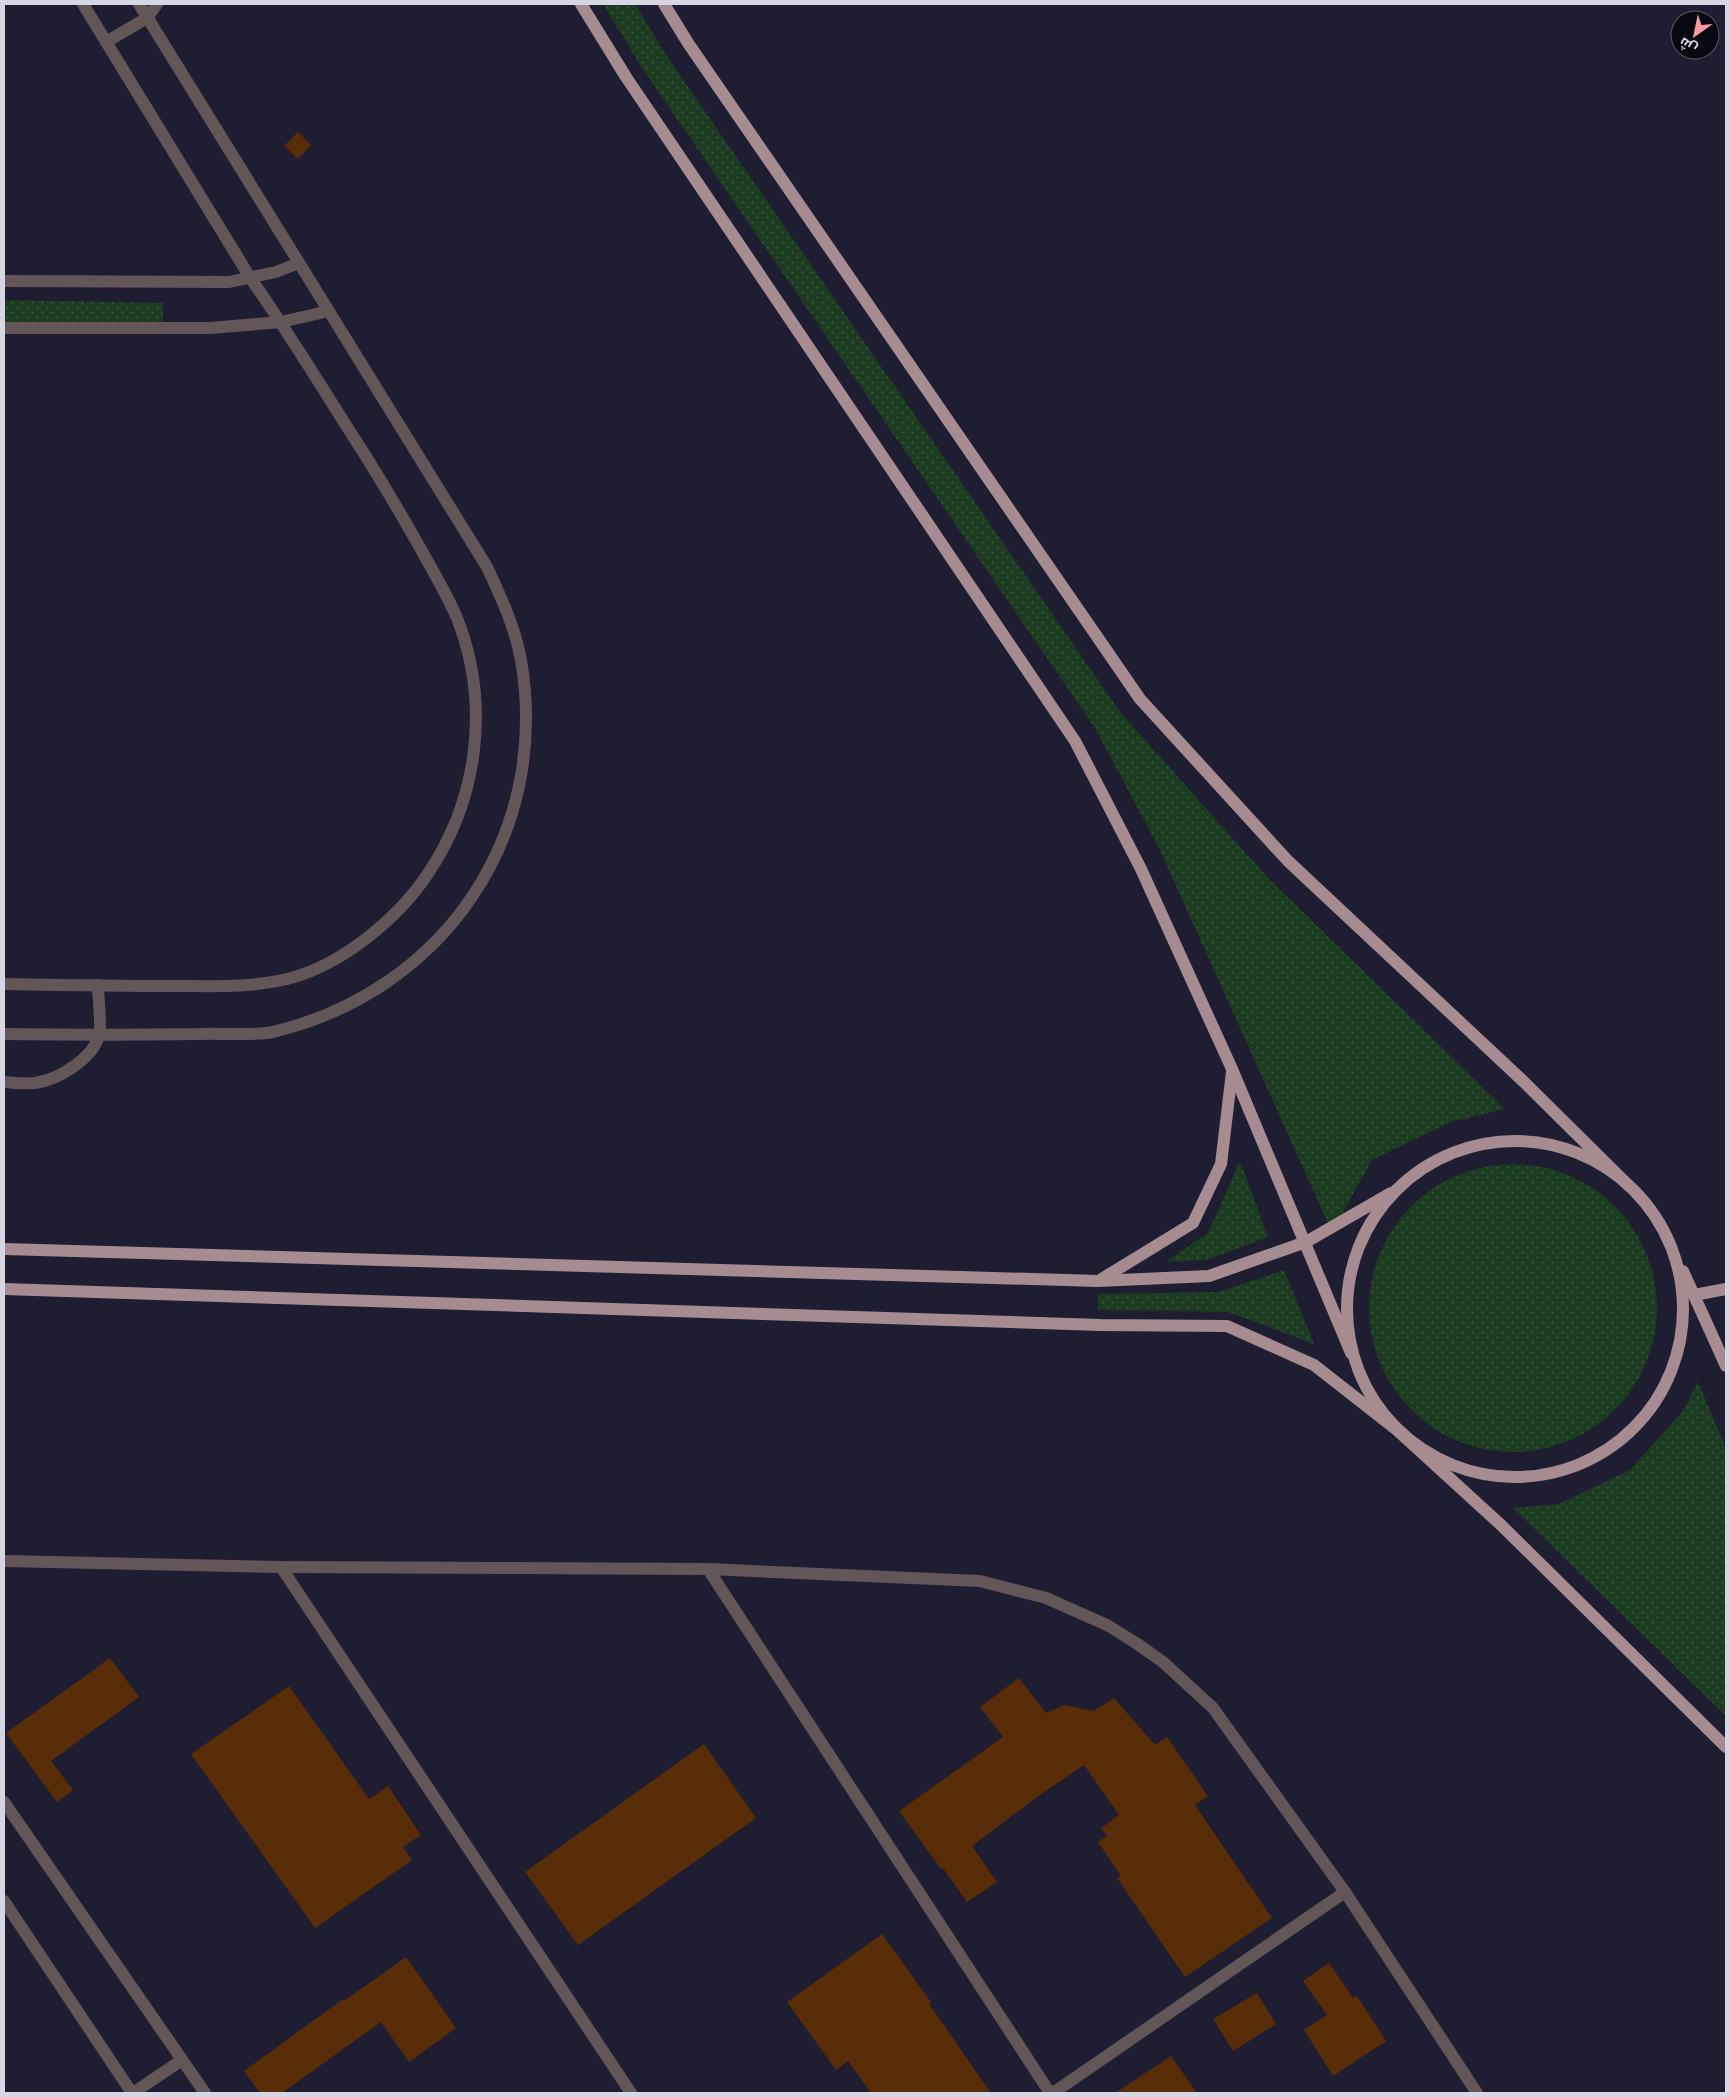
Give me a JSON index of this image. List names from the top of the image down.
{
  "north": "bottom left"
}
